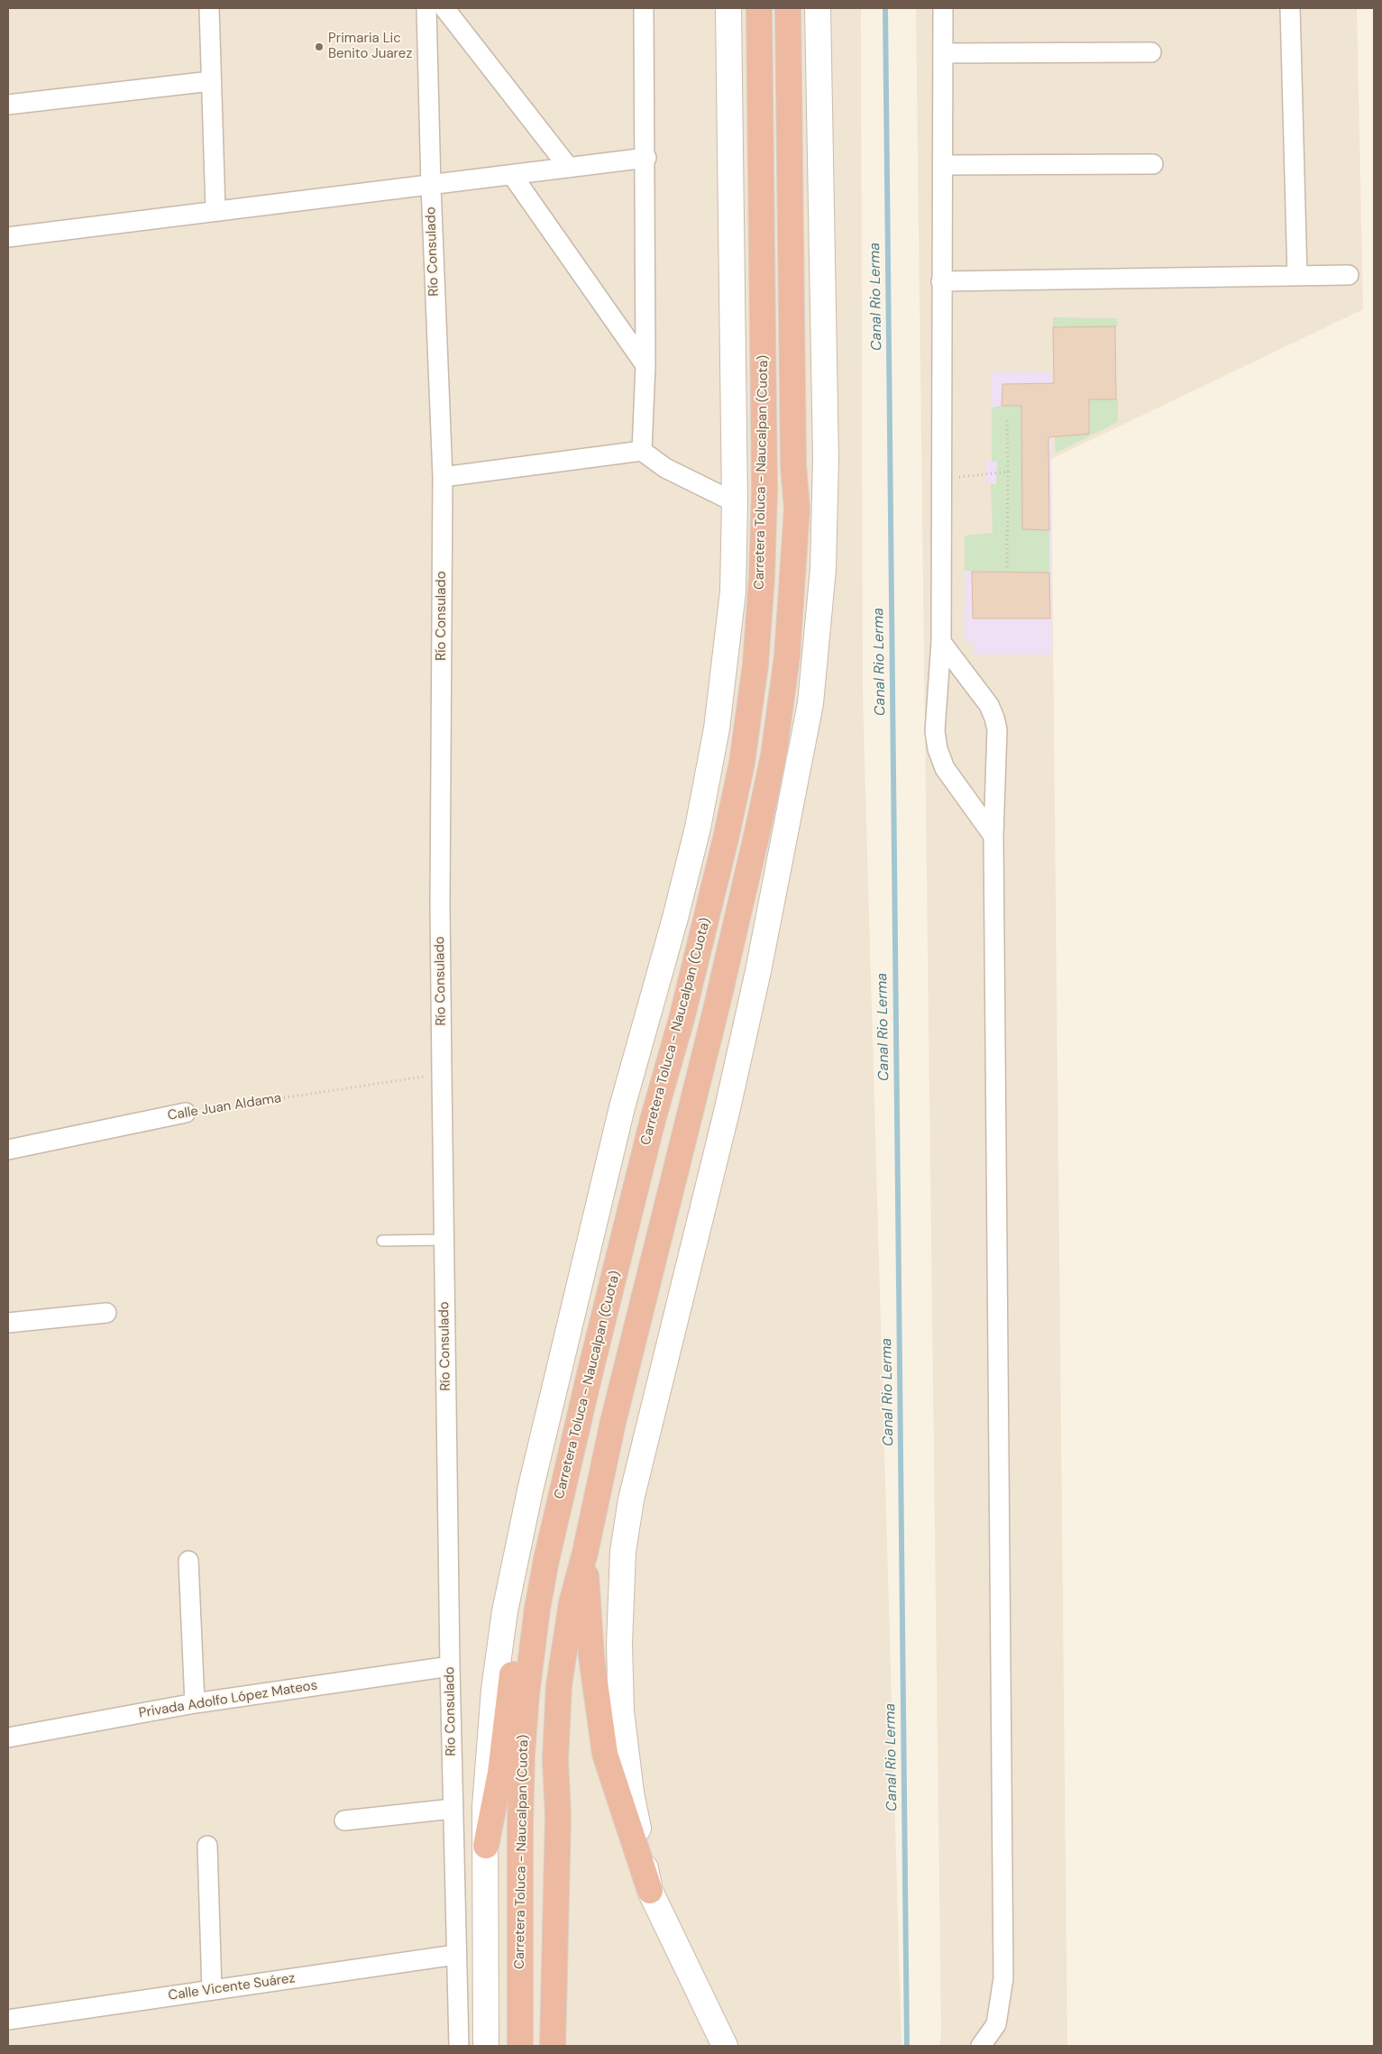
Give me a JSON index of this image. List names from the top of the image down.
{
  "streets": {
    "highway": ["Carretera Toluca - Naucalpan (Cuota)"],
    "street": [
      "Río Consulado",
      "Calle Juan Aldama",
      "Privada Adolfo López Mateos",
      "Calle Vicente Suárez"
    ]
  },
  "crossings": [
    ["Río Consulado", "Calle Juan Aldama"],
    ["Río Consulado", "Privada Adolfo López Mateos"],
    ["Río Consulado", "Calle Vicente Suárez"]
  ],
  "water": ["Canal Rio Lerma"],
  "places": ["Primaria Lic Benito Juarez"]
}
